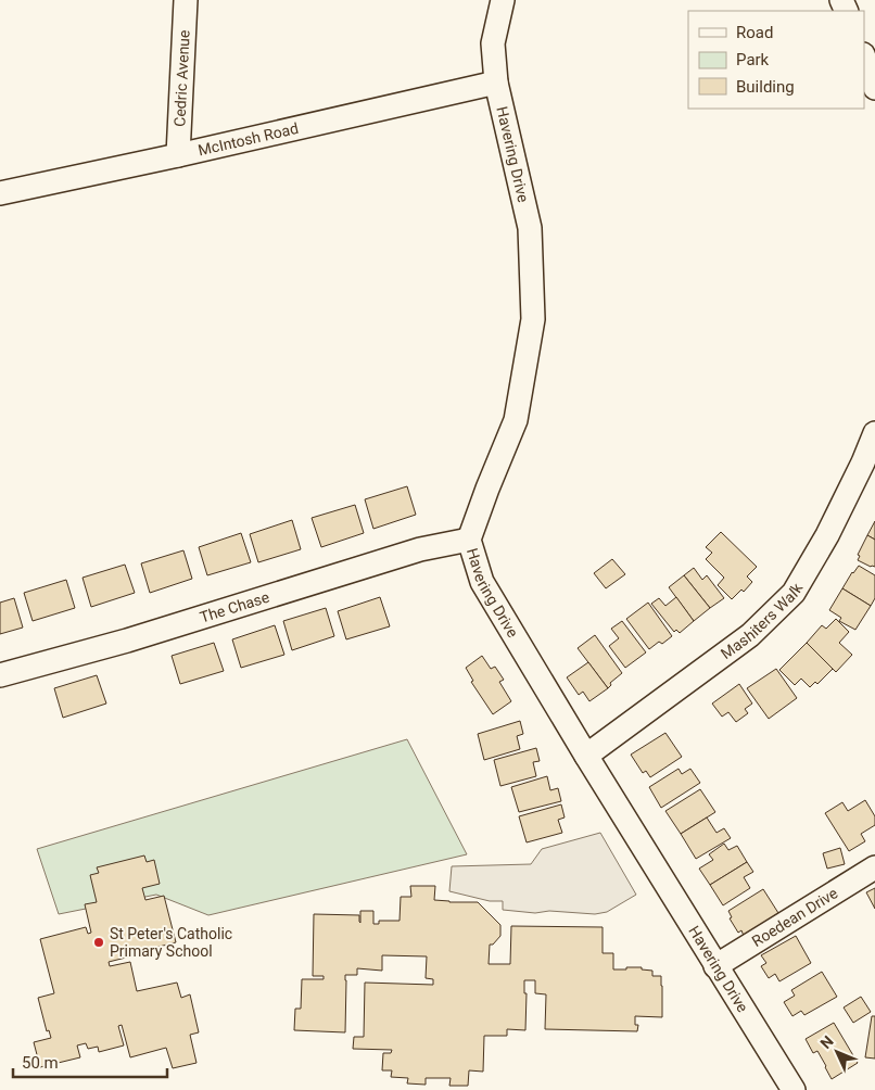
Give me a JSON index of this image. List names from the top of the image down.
{
  "streets": {
    "street": [
      "Cedric Avenue",
      "McIntosh Road",
      "Havering Drive",
      "The Chase",
      "Mashiters Walk",
      "Roedean Drive"
    ]
  },
  "crossings": [
    ["Cedric Avenue", "McIntosh Road"],
    ["McIntosh Road", "Havering Drive"],
    ["Havering Drive", "The Chase"],
    ["Havering Drive", "Mashiters Walk"],
    ["Havering Drive", "Roedean Drive"]
  ],
  "places": ["St Peter's Catholic Primary School"],
  "legend": ["Road", "Park", "Building"],
  "scale_bar": "50 m",
  "north": "top left"
}
